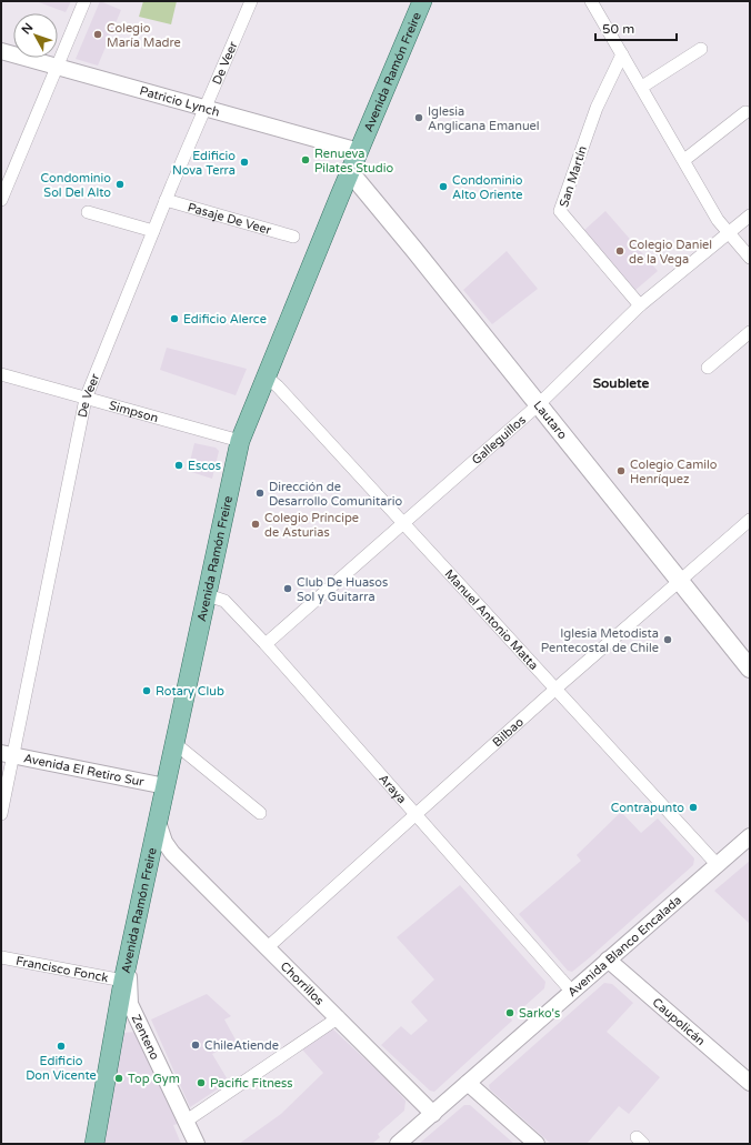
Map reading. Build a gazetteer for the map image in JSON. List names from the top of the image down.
{
  "streets": {
    "main road": ["Avenida Ramón Freire", "Lautaro"],
    "street": [
      "De Veer",
      "Patricio Lynch",
      "San Martín",
      "Pasaje De Veer",
      "Simpson",
      "Galleguillos",
      "Manuel Antonio Matta",
      "Bilbao",
      "Avenida El Retiro Sur",
      "Araya",
      "Avenida Blanco Encalada",
      "Francisco Fonck",
      "Chorrillos",
      "Caupolicán",
      "Zenteno"
    ]
  },
  "crossings": [
    ["De Veer", "Patricio Lynch"],
    ["De Veer", "Pasaje De Veer"],
    ["De Veer", "Simpson"],
    ["De Veer", "Avenida El Retiro Sur"],
    ["Avenida Ramón Freire", "Patricio Lynch"],
    ["Avenida Ramón Freire", "Simpson"],
    ["Avenida Ramón Freire", "Lautaro"],
    ["Avenida Ramón Freire", "Manuel Antonio Matta"],
    ["Avenida Ramón Freire", "Avenida El Retiro Sur"],
    ["Avenida Ramón Freire", "Araya"],
    ["Avenida Ramón Freire", "Francisco Fonck"],
    ["Avenida Ramón Freire", "Chorrillos"],
    ["Avenida Ramón Freire", "Zenteno"],
    ["San Martín", "Galleguillos"],
    ["Lautaro", "Galleguillos"],
    ["Lautaro", "Bilbao"],
    ["Galleguillos", "Manuel Antonio Matta"],
    ["Galleguillos", "Araya"],
    ["Manuel Antonio Matta", "Bilbao"],
    ["Manuel Antonio Matta", "Avenida Blanco Encalada"],
    ["Bilbao", "Araya"],
    ["Bilbao", "Chorrillos"],
    ["Araya", "Avenida Blanco Encalada"],
    ["Avenida Blanco Encalada", "Chorrillos"],
    ["Avenida Blanco Encalada", "Caupolicán"]
  ],
  "districts": ["Soublete"],
  "places": [
    "Colegio María Madre",
    "Iglesia Anglicana Emanuel",
    "Renueva Pilates Studio",
    "Edificio Nova Terra",
    "Condominio Sol Del Alto",
    "Condominio Alto Oriente",
    "Colegio Daniel de la Vega",
    "Edificio Alerce",
    "Escos",
    "Colegio Camilo Henríquez",
    "Dirección de Desarrollo Comunitario",
    "Colegio Príncipe de Asturias",
    "Club De Huasos Sol y Guitarra",
    "Iglesia Metodista Pentecostal de Chile",
    "Rotary Club",
    "Contrapunto",
    "Sarko's",
    "ChileAtiende",
    "Edificio Don Vicente",
    "Top Gym",
    "Pacific Fitness"
  ],
  "scale_bar": "50 m",
  "north": "top left"
}
